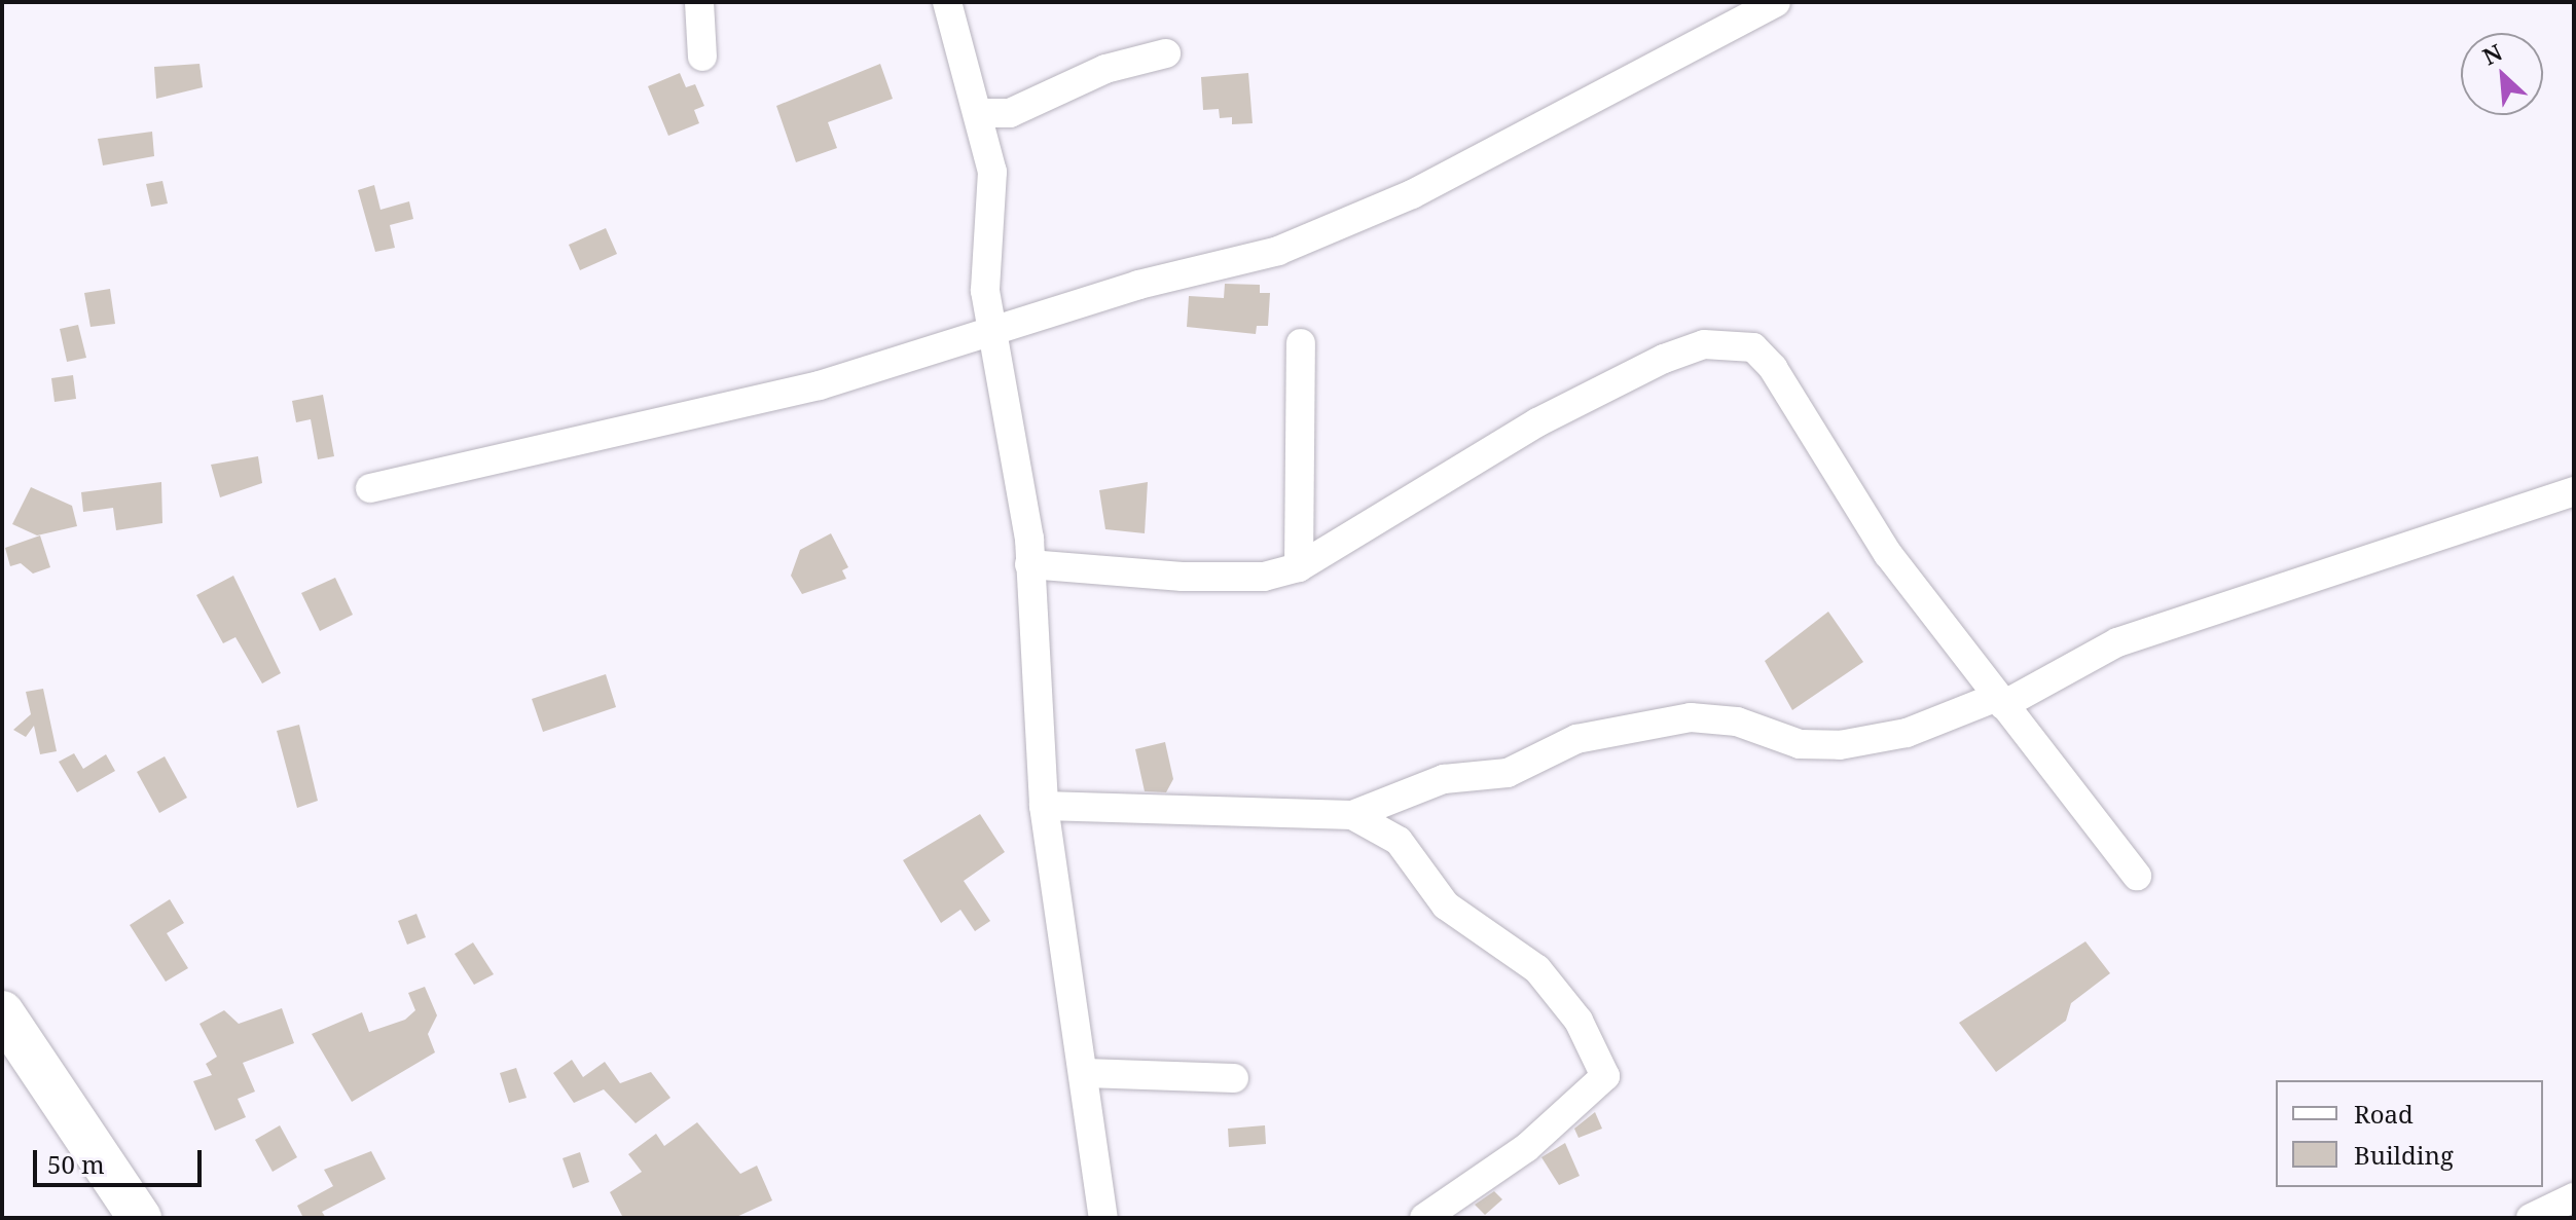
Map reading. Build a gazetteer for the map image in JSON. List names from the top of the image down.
{
  "legend": ["Road", "Building"],
  "scale_bar": "50 m",
  "north": "top left"
}
